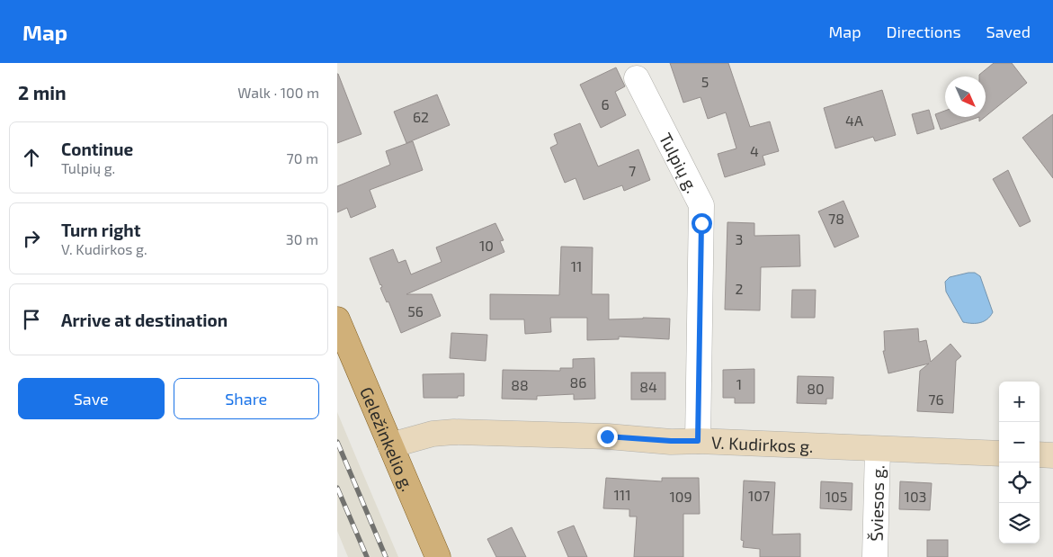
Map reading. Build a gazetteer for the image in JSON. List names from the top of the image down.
{
  "streets": {
    "main road": ["Geležinkelio g.", "V. Kudirkos g."],
    "street": ["Tulpių g.", "Šviesos g."]
  },
  "crossings": [
    ["Tulpių g.", "V. Kudirkos g."],
    ["Geležinkelio g.", "V. Kudirkos g."],
    ["V. Kudirkos g.", "Šviesos g."]
  ],
  "house_numbers": [
    "5",
    "6",
    "62",
    "4A",
    "4",
    "7",
    "78",
    "3",
    "10",
    "11",
    "2",
    "56",
    "86",
    "1",
    "88",
    "84",
    "80",
    "76",
    "111",
    "107",
    "109",
    "105",
    "103"
  ],
  "north": "bottom right",
  "page": {
    "header": "Map",
    "nav": ["Map", "Directions", "Saved"],
    "heading": ["2 min", "Walk · 100 m"],
    "list": [
      ["Continue", "Tulpių g.", "70 m"],
      ["Turn right", "V. Kudirkos g.", "30 m"],
      "Arrive at destination"
    ],
    "buttons": ["Save", "Share"],
    "map_buttons": ["+", "−"]
  }
}
